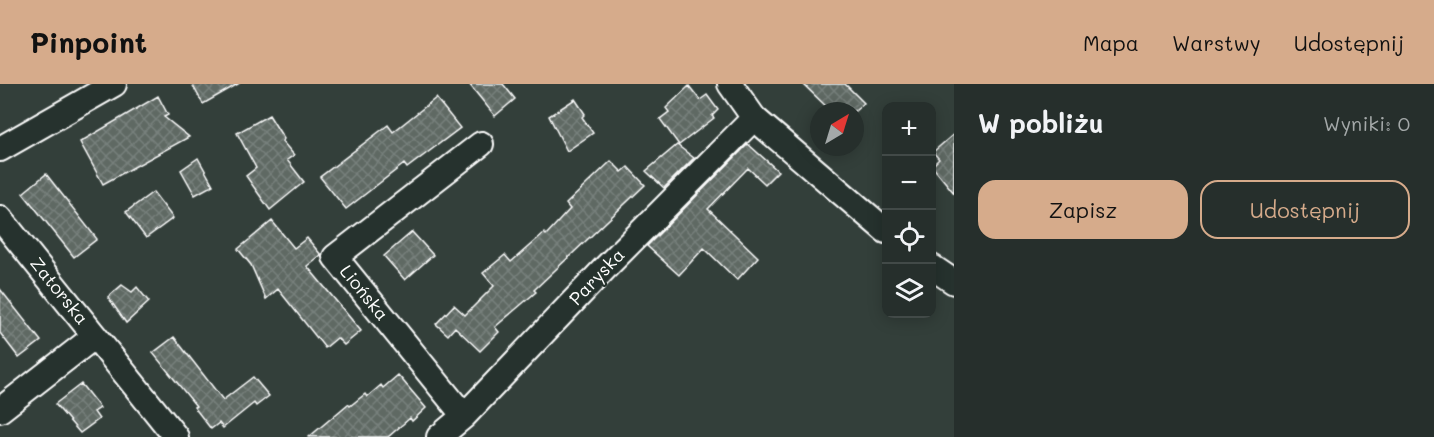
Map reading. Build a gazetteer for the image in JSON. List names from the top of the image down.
{
  "streets": {
    "street": ["Paryska", "Zatorska", "Liońska"]
  },
  "crossings": [
    ["Paryska", "Liońska"]
  ],
  "north": "top right",
  "page": {
    "header": "Pinpoint",
    "nav": ["Mapa", "Warstwy", "Udostępnij"],
    "heading": ["W pobliżu", "Wyniki: 0"],
    "map_buttons": ["+", "−"],
    "buttons": ["Zapisz", "Udostępnij"]
  }
}
